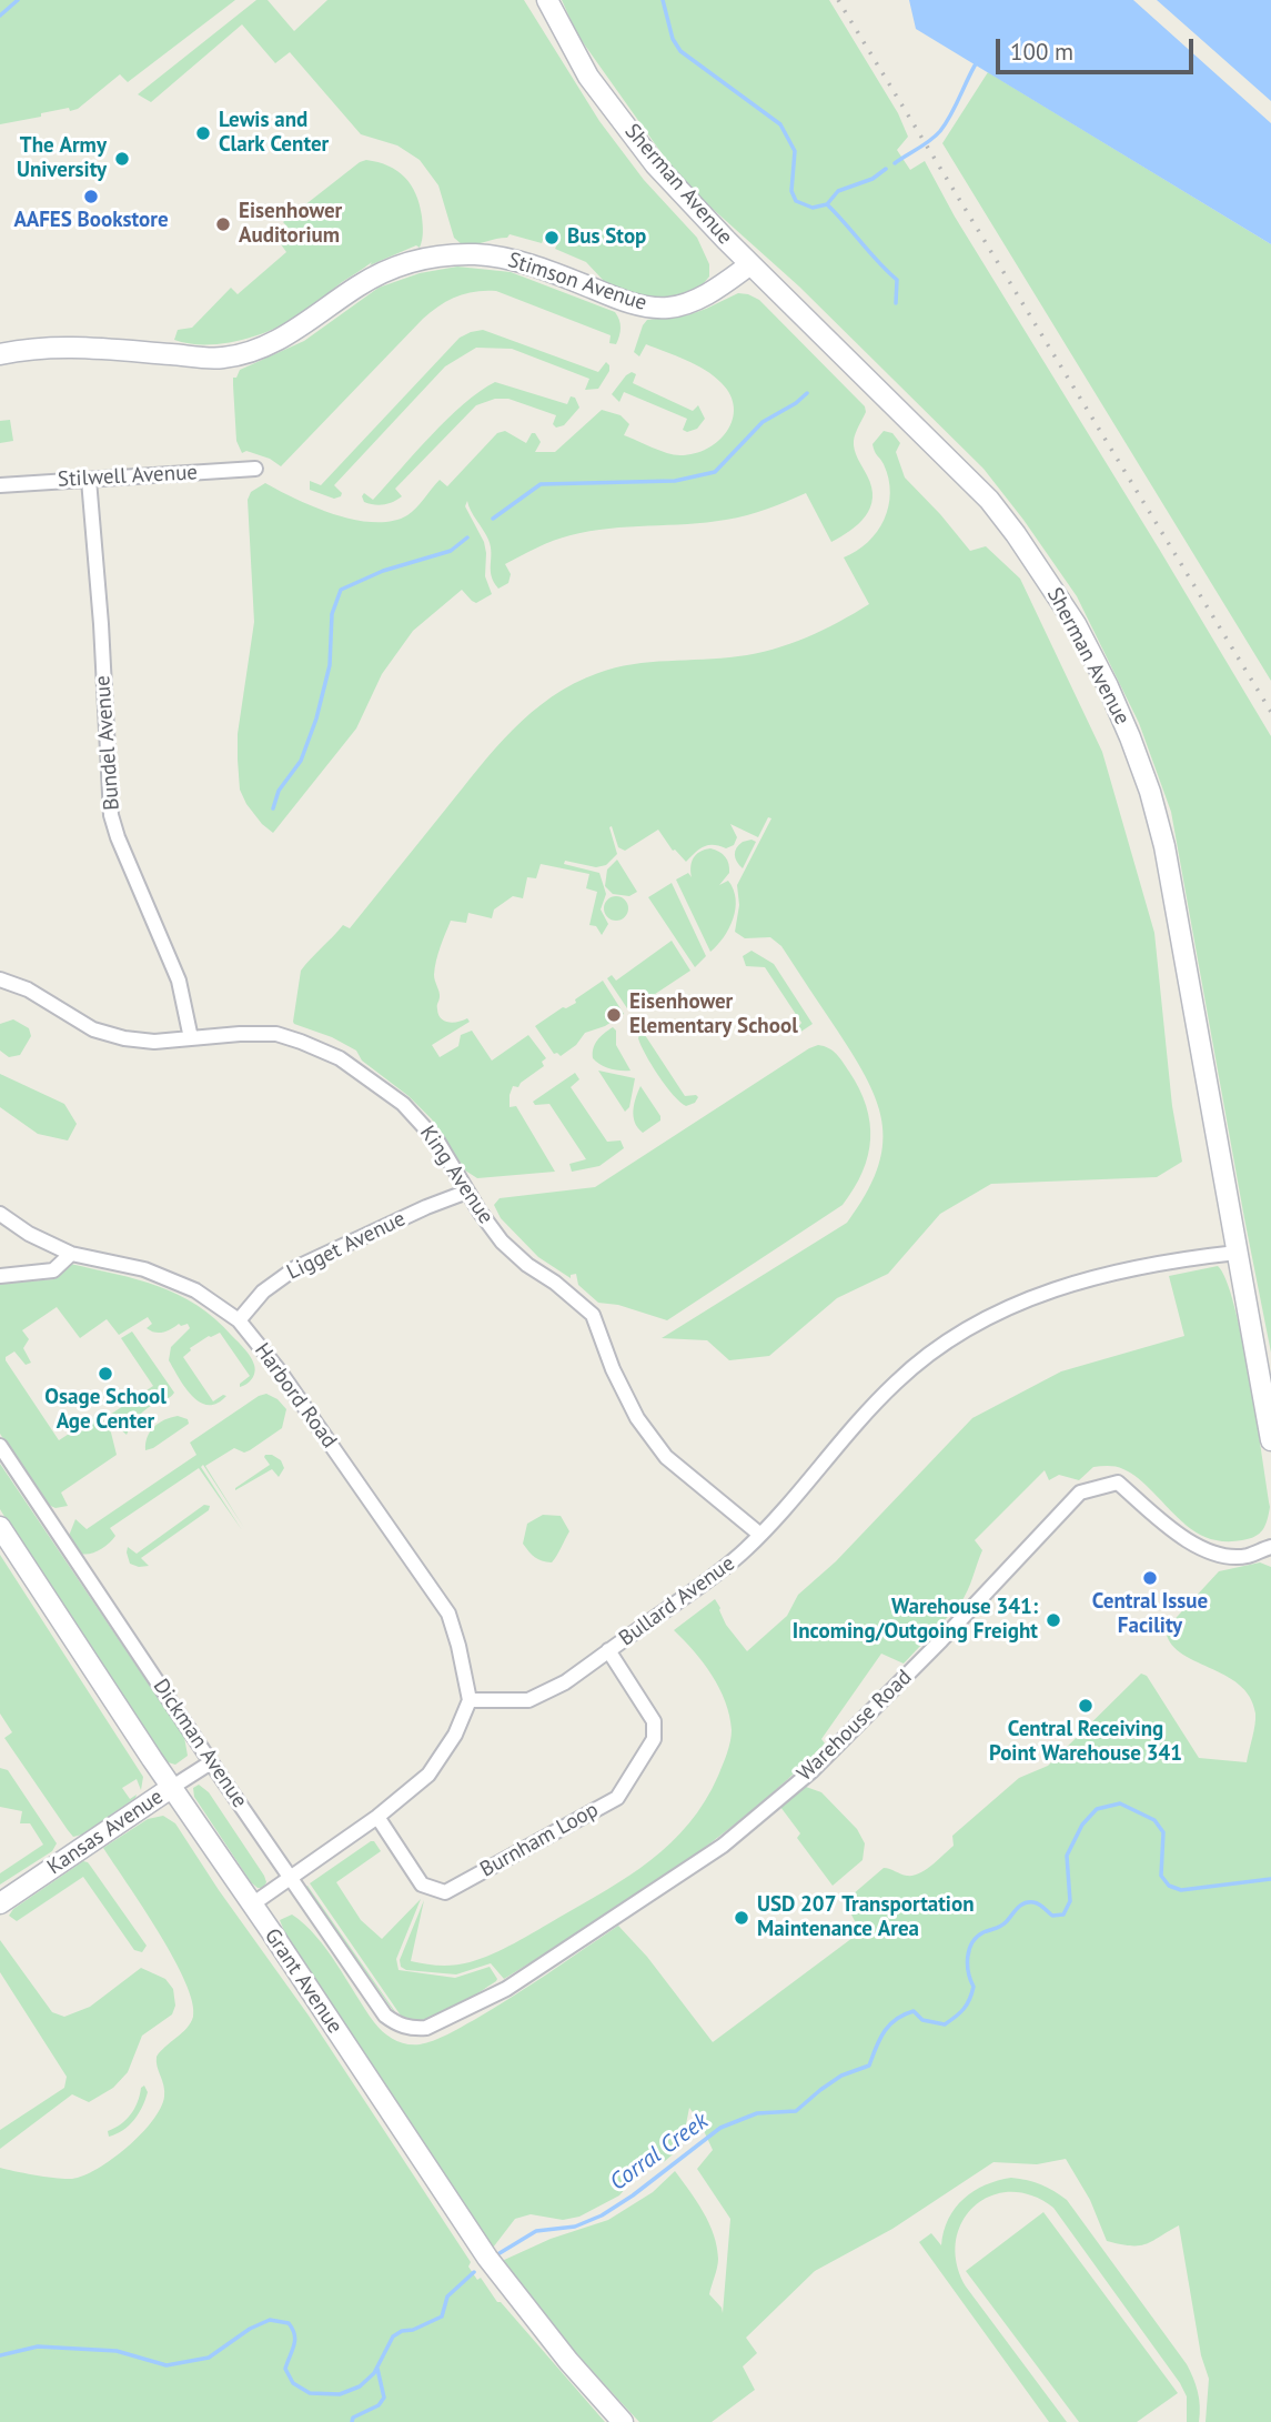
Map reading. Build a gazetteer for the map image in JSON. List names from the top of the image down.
{
  "streets": {
    "street": [
      "Sherman Avenue",
      "Stimson Avenue",
      "Stilwell Avenue",
      "Bundel Avenue",
      "King Avenue",
      "Ligget Avenue",
      "Harbord Road",
      "Bullard Avenue",
      "Warehouse Road",
      "Dickman Avenue",
      "Kansas Avenue",
      "Burnham Loop",
      "Grant Avenue"
    ]
  },
  "crossings": [
    ["Sherman Avenue", "Stimson Avenue"],
    ["Sherman Avenue", "Bullard Avenue"],
    ["Stilwell Avenue", "Bundel Avenue"],
    ["Bundel Avenue", "King Avenue"],
    ["King Avenue", "Ligget Avenue"],
    ["King Avenue", "Bullard Avenue"],
    ["Ligget Avenue", "Harbord Road"],
    ["Harbord Road", "Bullard Avenue"],
    ["Bullard Avenue", "Burnham Loop"],
    ["Warehouse Road", "Dickman Avenue"],
    ["Dickman Avenue", "Kansas Avenue"],
    ["Kansas Avenue", "Grant Avenue"]
  ],
  "water": ["Corral Creek"],
  "places": [
    "Lewis and Clark Center",
    "The Army University",
    "AAFES Bookstore",
    "Eisenhower Auditorium",
    "Bus Stop",
    "Eisenhower Elementary School",
    "Osage School Age Center",
    "Central Issue Facility",
    "Warehouse 341: Incoming/Outgoing Freight",
    "Central Receiving Point Warehouse 341",
    "USD 207 Transportation Maintenance Area"
  ],
  "scale_bar": "100 m"
}
